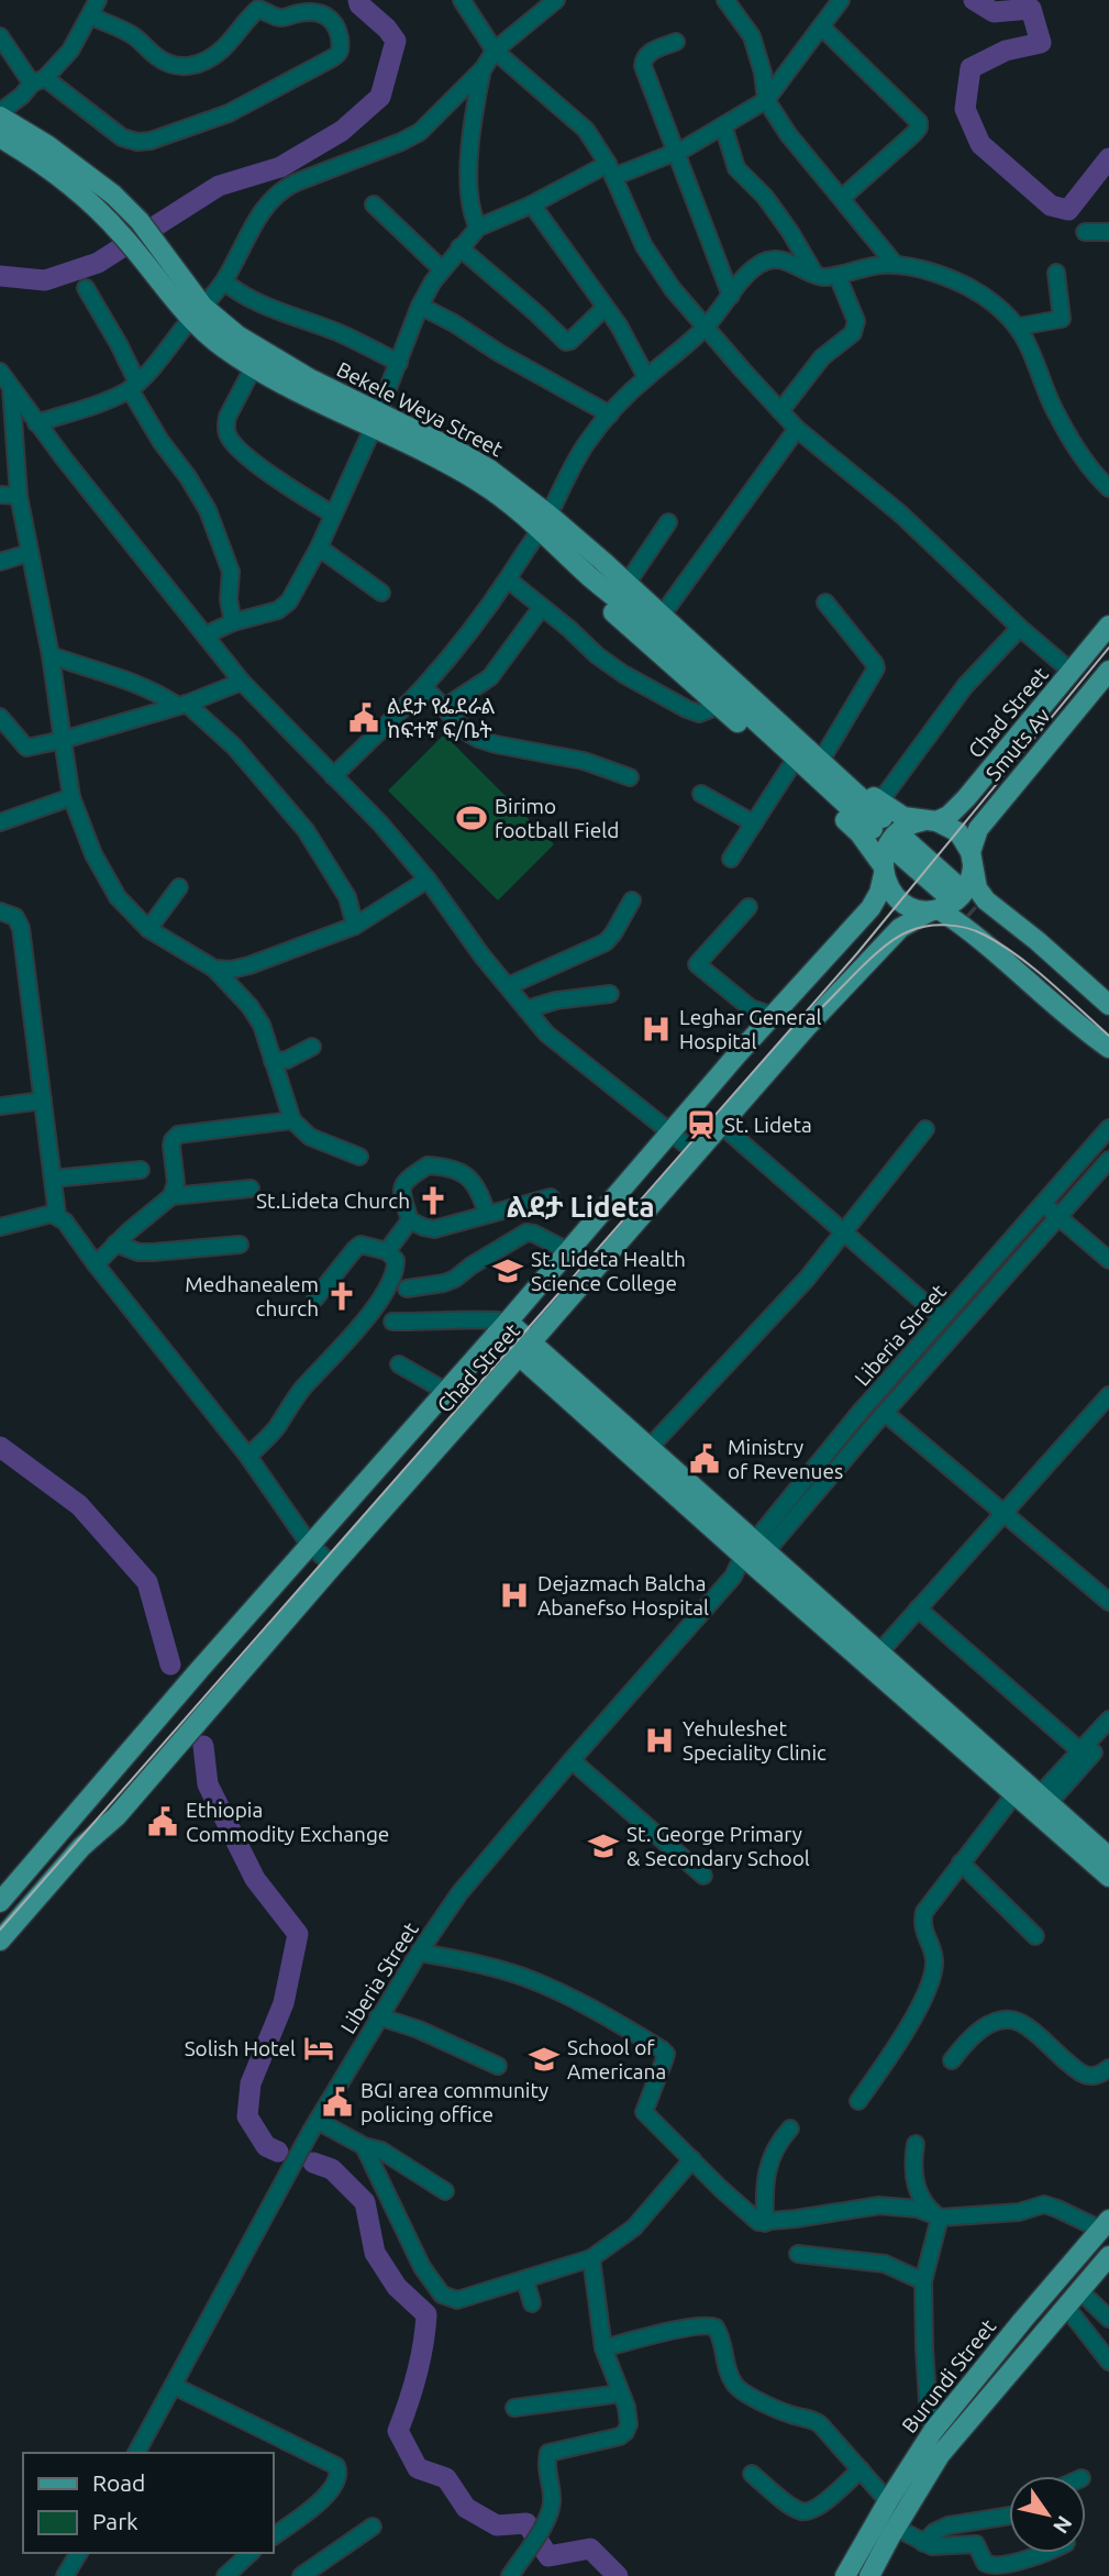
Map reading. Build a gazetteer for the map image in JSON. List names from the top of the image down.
{
  "streets": {
    "main road": [
      "Bekele Weya Street",
      "Chad Street",
      "Smuts Av",
      "Burundi Street"
    ],
    "street": ["Liberia Street"]
  },
  "crossings": [
    ["Chad Street", "Smuts Av"]
  ],
  "districts": ["ልደታ Lideta"],
  "places": {
    "public building": [
      "ልደታ የፌደራል ከፍተኛ ፍ/ቤት",
      "Ministry of Revenues",
      "Ethiopia Commodity Exchange",
      "BGI area community policing office"
    ],
    "sports": ["Birimo football Field"],
    "hospital": ["Leghar General Hospital", "Dejazmach Balcha Abanefso Hospital", "Yehuleshet Speciality Clinic"],
    "station": ["St. Lideta"],
    "church": ["St.Lideta Church", "Medhanealem church"],
    "school or university": ["St. Lideta Health Science College", "St. George Primary & Secondary School", "School of Americana"],
    "hotel": ["Solish Hotel"]
  },
  "legend": ["Road", "Park"],
  "north": "bottom right"
}
